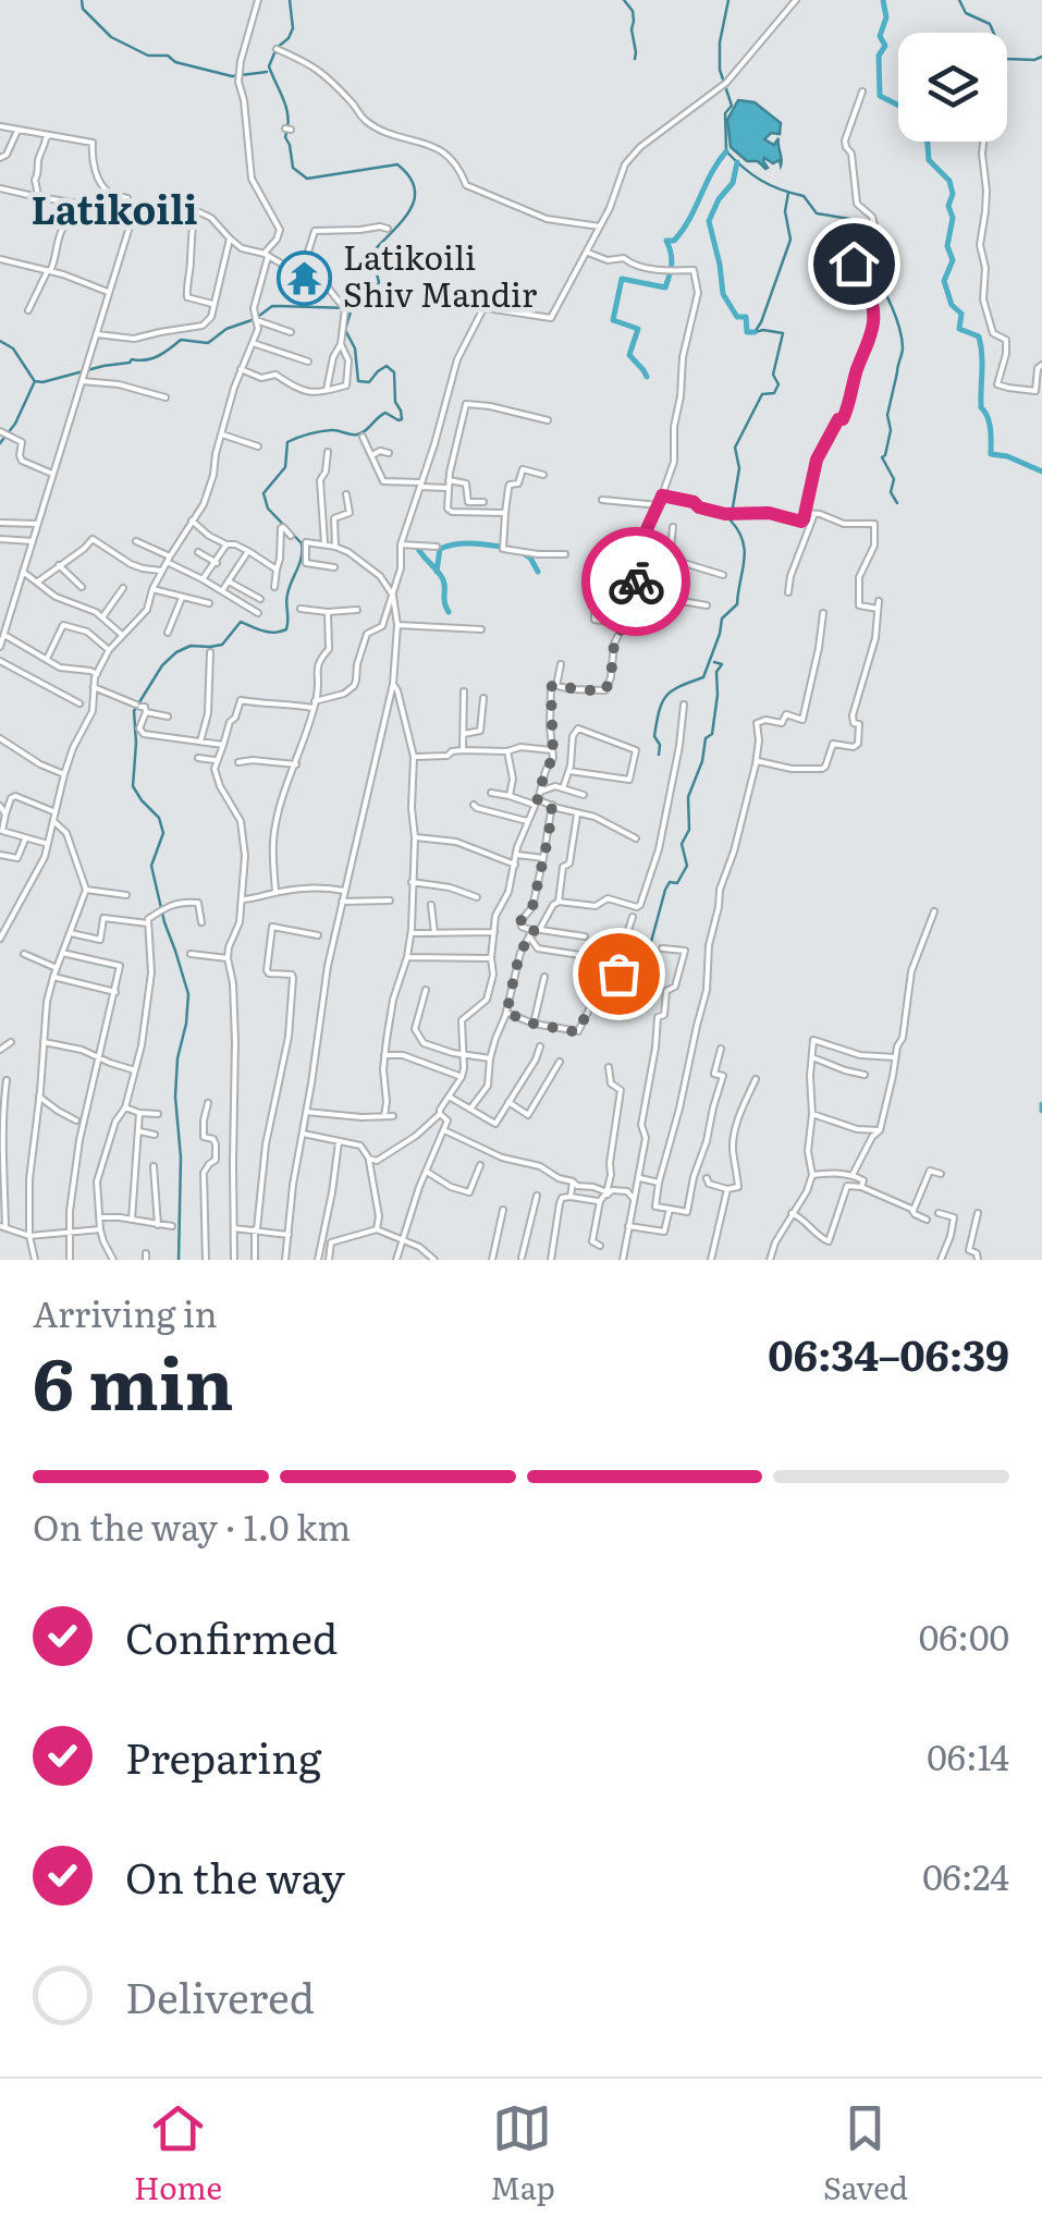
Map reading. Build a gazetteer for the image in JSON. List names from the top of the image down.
{
  "districts": ["Latikoili"],
  "places": {
    "temple": ["Latikoili Shiv Mandir"]
  },
  "page": {
    "heading": ["6 min", "Arriving in", "06:34–06:39"],
    "bar": "On the way · 1.0 km",
    "list": [
      ["Confirmed", "06:00"],
      ["Preparing", "06:14"],
      ["On the way", "06:24"],
      "Delivered"
    ],
    "tabs": ["Home", "Map", "Saved"]
  }
}
